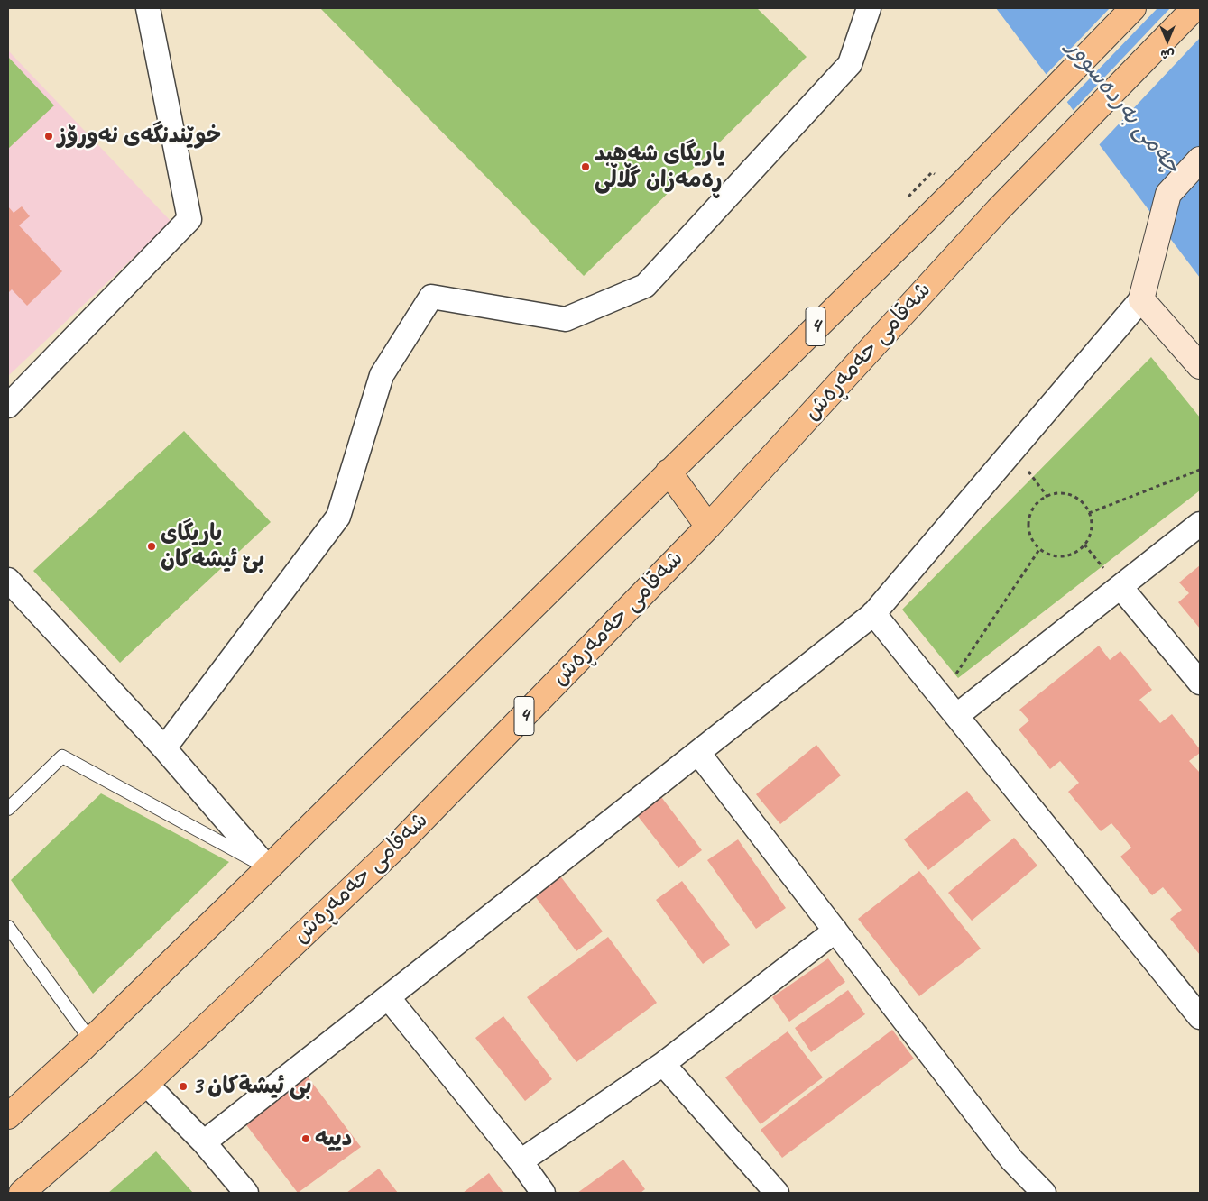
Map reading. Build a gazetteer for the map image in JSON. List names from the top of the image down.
{
  "streets": {
    "highway": ["4", "شەقامی حەمەڕەش"]
  },
  "water": ["چەمی بەردەسوور"],
  "places": [
    "خوێندنگەی نەورۆز",
    "یاریگای شەهید ڕەمەزان گڵاڵی",
    "یاریگای بێ ئیشەکان",
    "بى ئيشةكان 3",
    "دییە"
  ],
  "north": "bottom"
}
